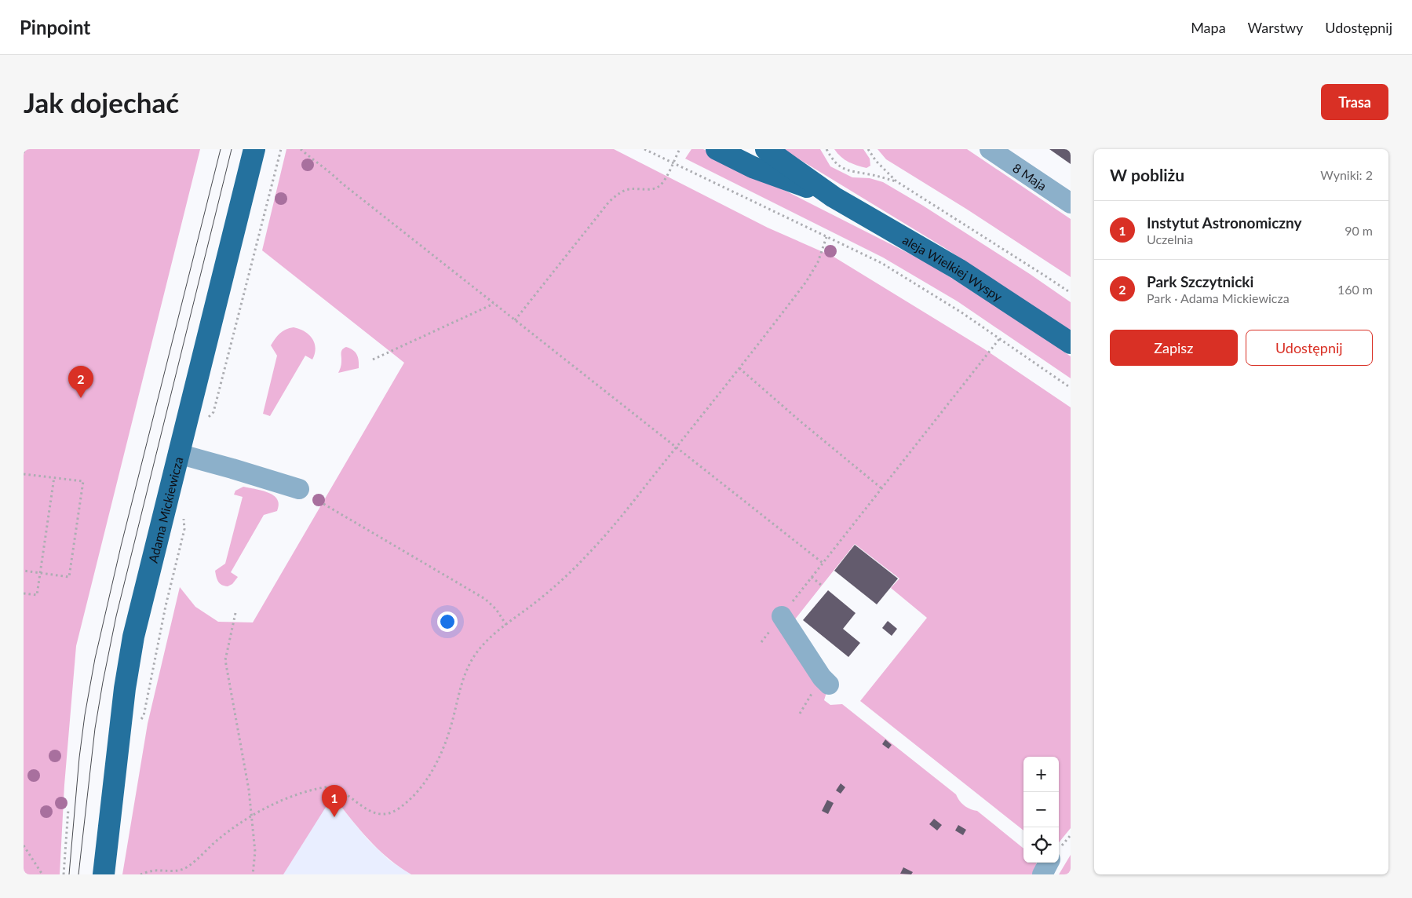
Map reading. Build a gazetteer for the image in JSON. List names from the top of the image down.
{
  "streets": {
    "main road": ["aleja Wielkiej Wyspy", "Adama Mickiewicza"],
    "street": ["8 Maja"]
  },
  "page": {
    "header": "Pinpoint",
    "nav": ["Mapa", "Warstwy", "Udostępnij"],
    "buttons": [
      "Trasa",
      ["Zapisz", "Udostępnij"]
    ],
    "title": "Jak dojechać",
    "heading": ["W pobliżu", "Wyniki: 2"],
    "list": [
      {
        "mark": "1",
        "name": "Instytut Astronomiczny",
        "note": "Uczelnia",
        "value": "90 m"
      },
      {
        "mark": "2",
        "name": "Park Szczytnicki",
        "note": "Park · Adama Mickiewicza",
        "value": "160 m"
      }
    ],
    "pins": ["2", "1"],
    "map_buttons": ["+", "−"]
  }
}
